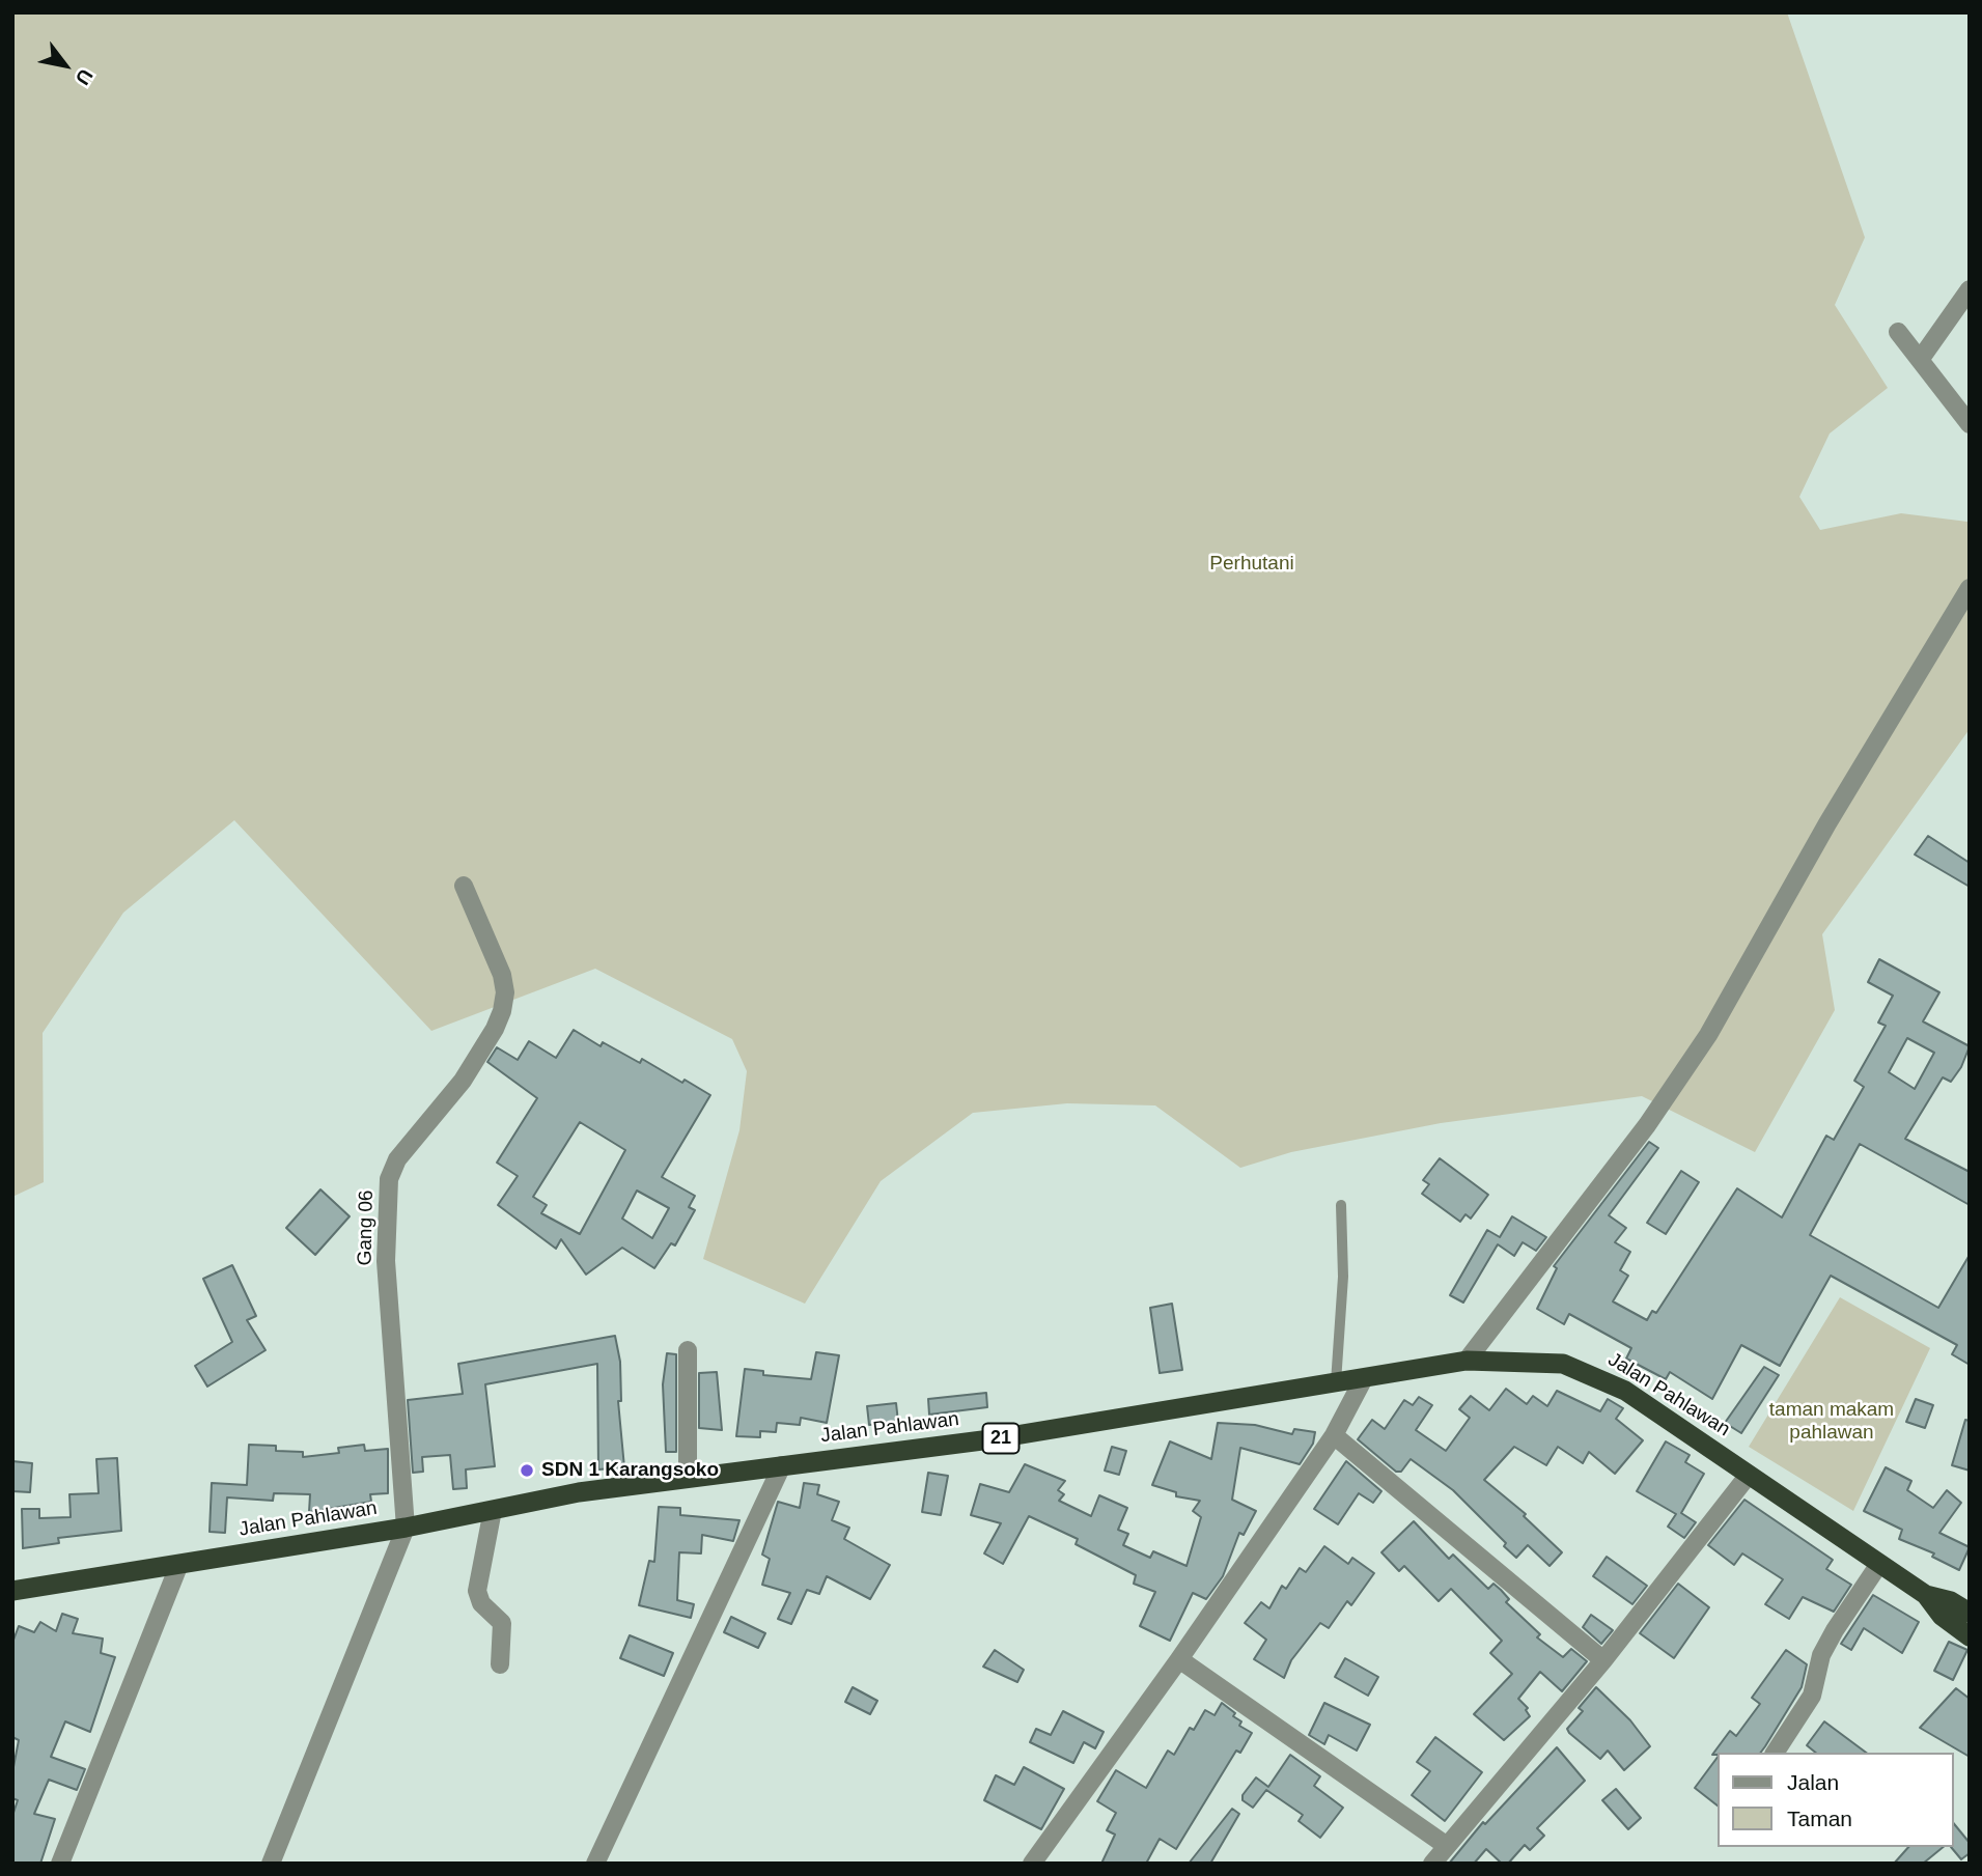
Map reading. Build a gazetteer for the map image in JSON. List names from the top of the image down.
{
  "streets": {
    "highway": ["Jalan Pahlawan", "21"],
    "street": ["Gang 06"]
  },
  "crossings": [
    ["Gang 06", "Jalan Pahlawan"],
    ["Jalan Pahlawan", "21"]
  ],
  "parks": ["Perhutani", "taman makam pahlawan"],
  "places": ["SDN 1 Karangsoko"],
  "legend": ["Jalan", "Taman"],
  "north": "bottom right"
}
